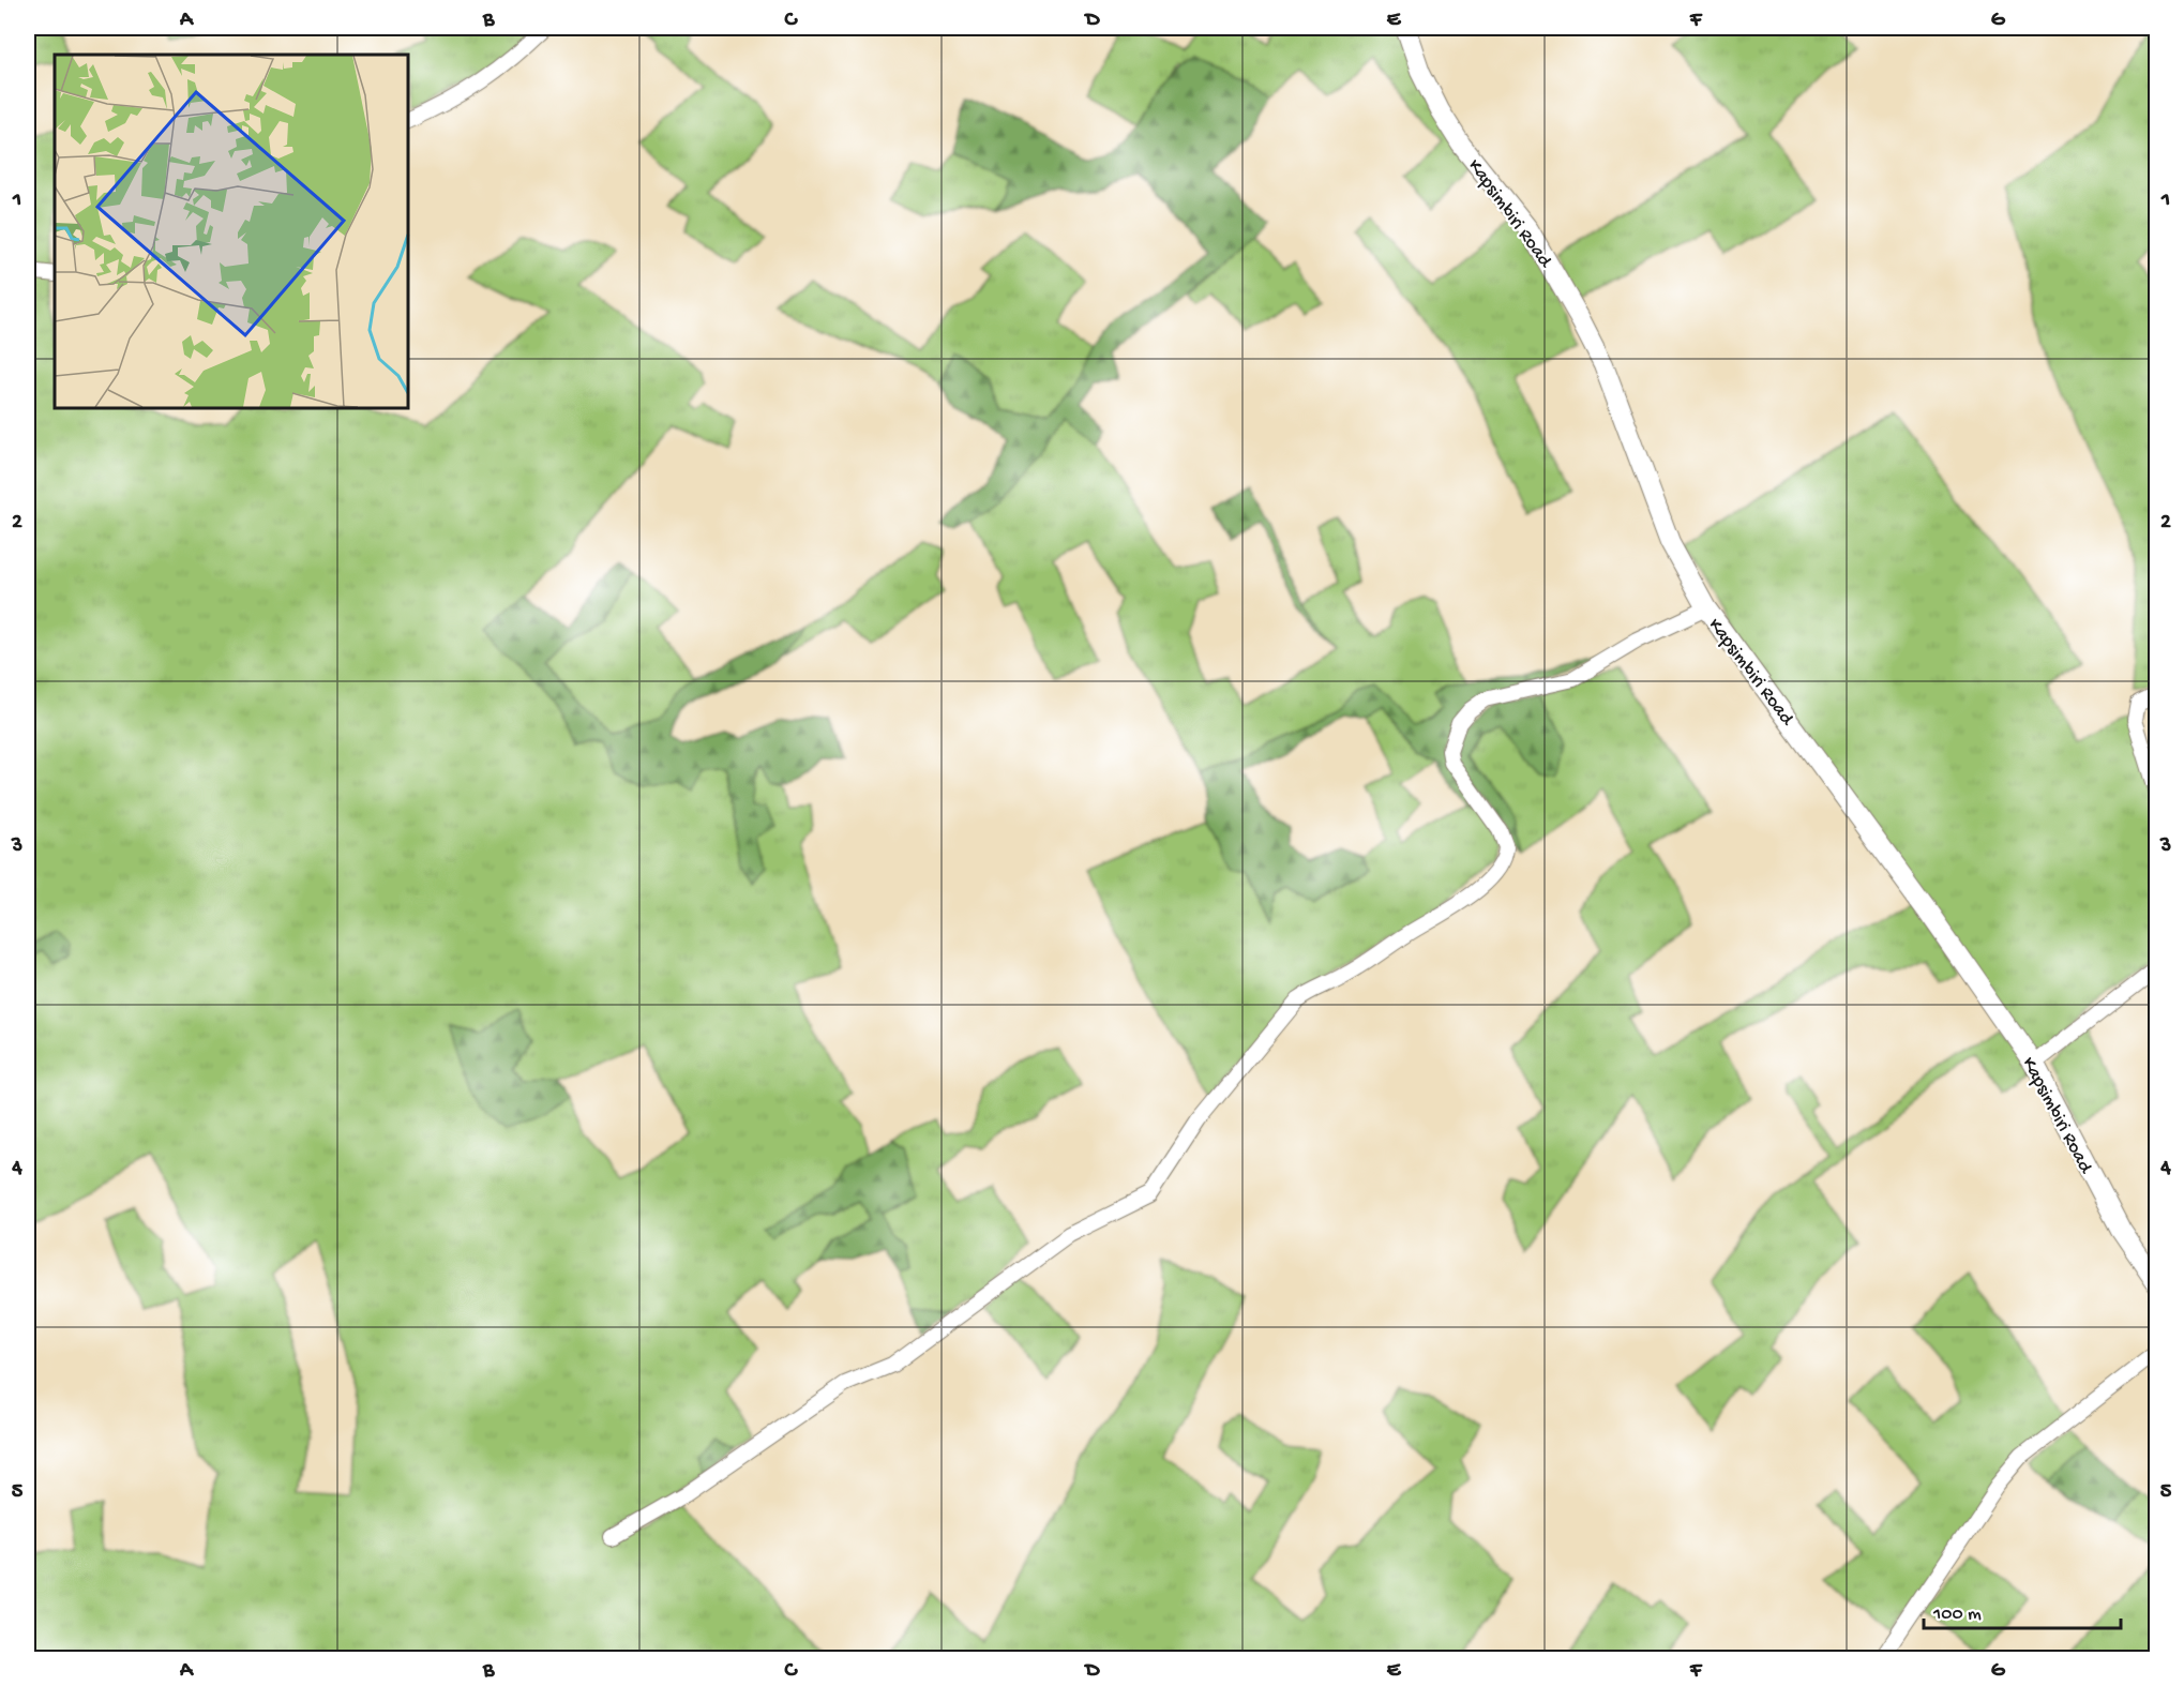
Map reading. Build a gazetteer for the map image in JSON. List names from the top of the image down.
{
  "streets": {
    "street": ["Kapsimbiri Road"]
  },
  "scale_bar": "100 m",
  "grid": {
    "columns": [
      "A",
      "B",
      "C",
      "D",
      "E",
      "F",
      "G"
    ],
    "rows": [
      "1",
      "2",
      "3",
      "4",
      "5"
    ]
  }
}
